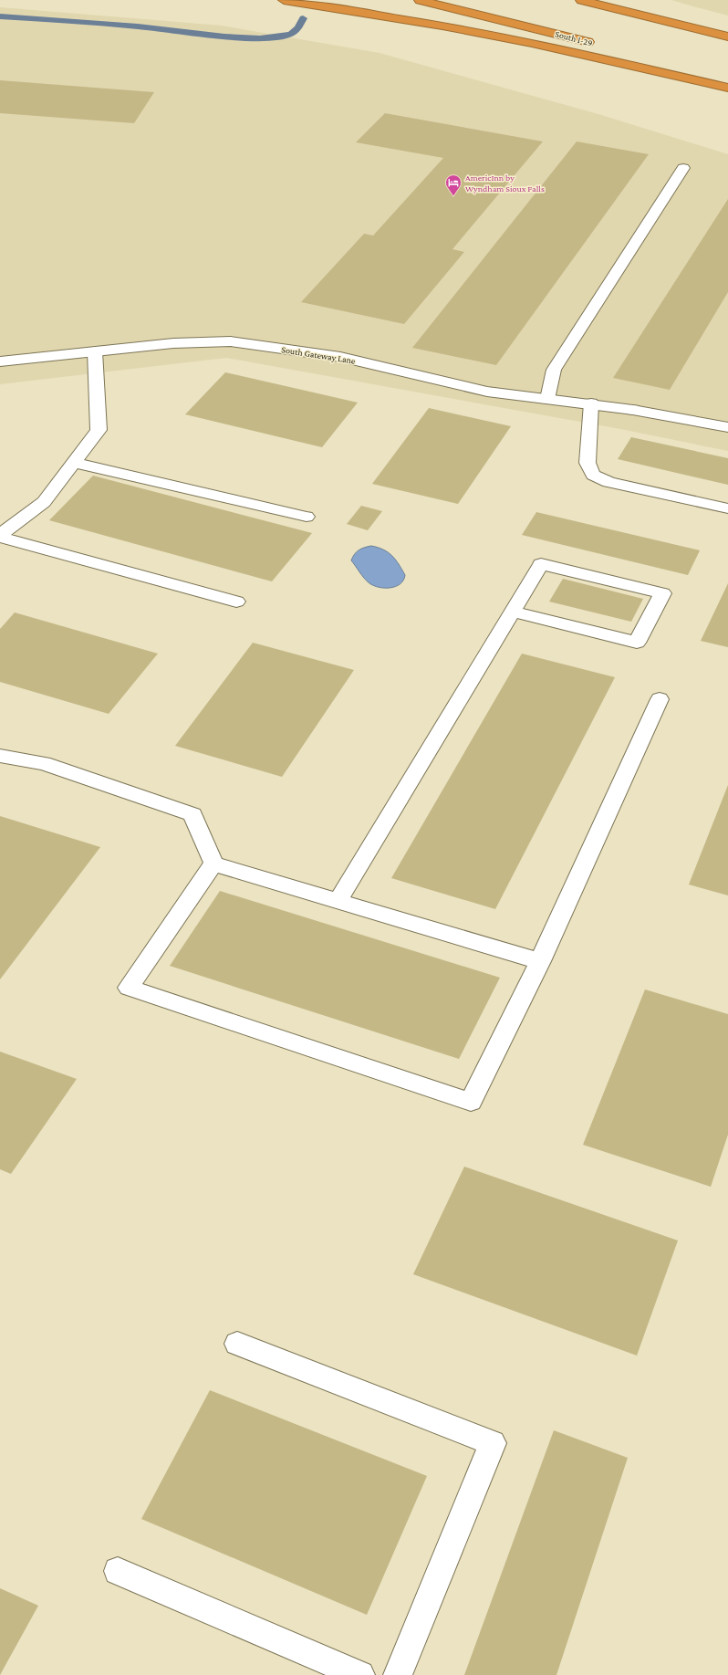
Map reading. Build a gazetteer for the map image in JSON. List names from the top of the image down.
{
  "streets": {
    "highway": ["South I-29"],
    "street": ["South Gateway Lane"]
  },
  "places": {
    "hotel": ["AmericInn by Wyndham Sioux Falls"]
  }
}
